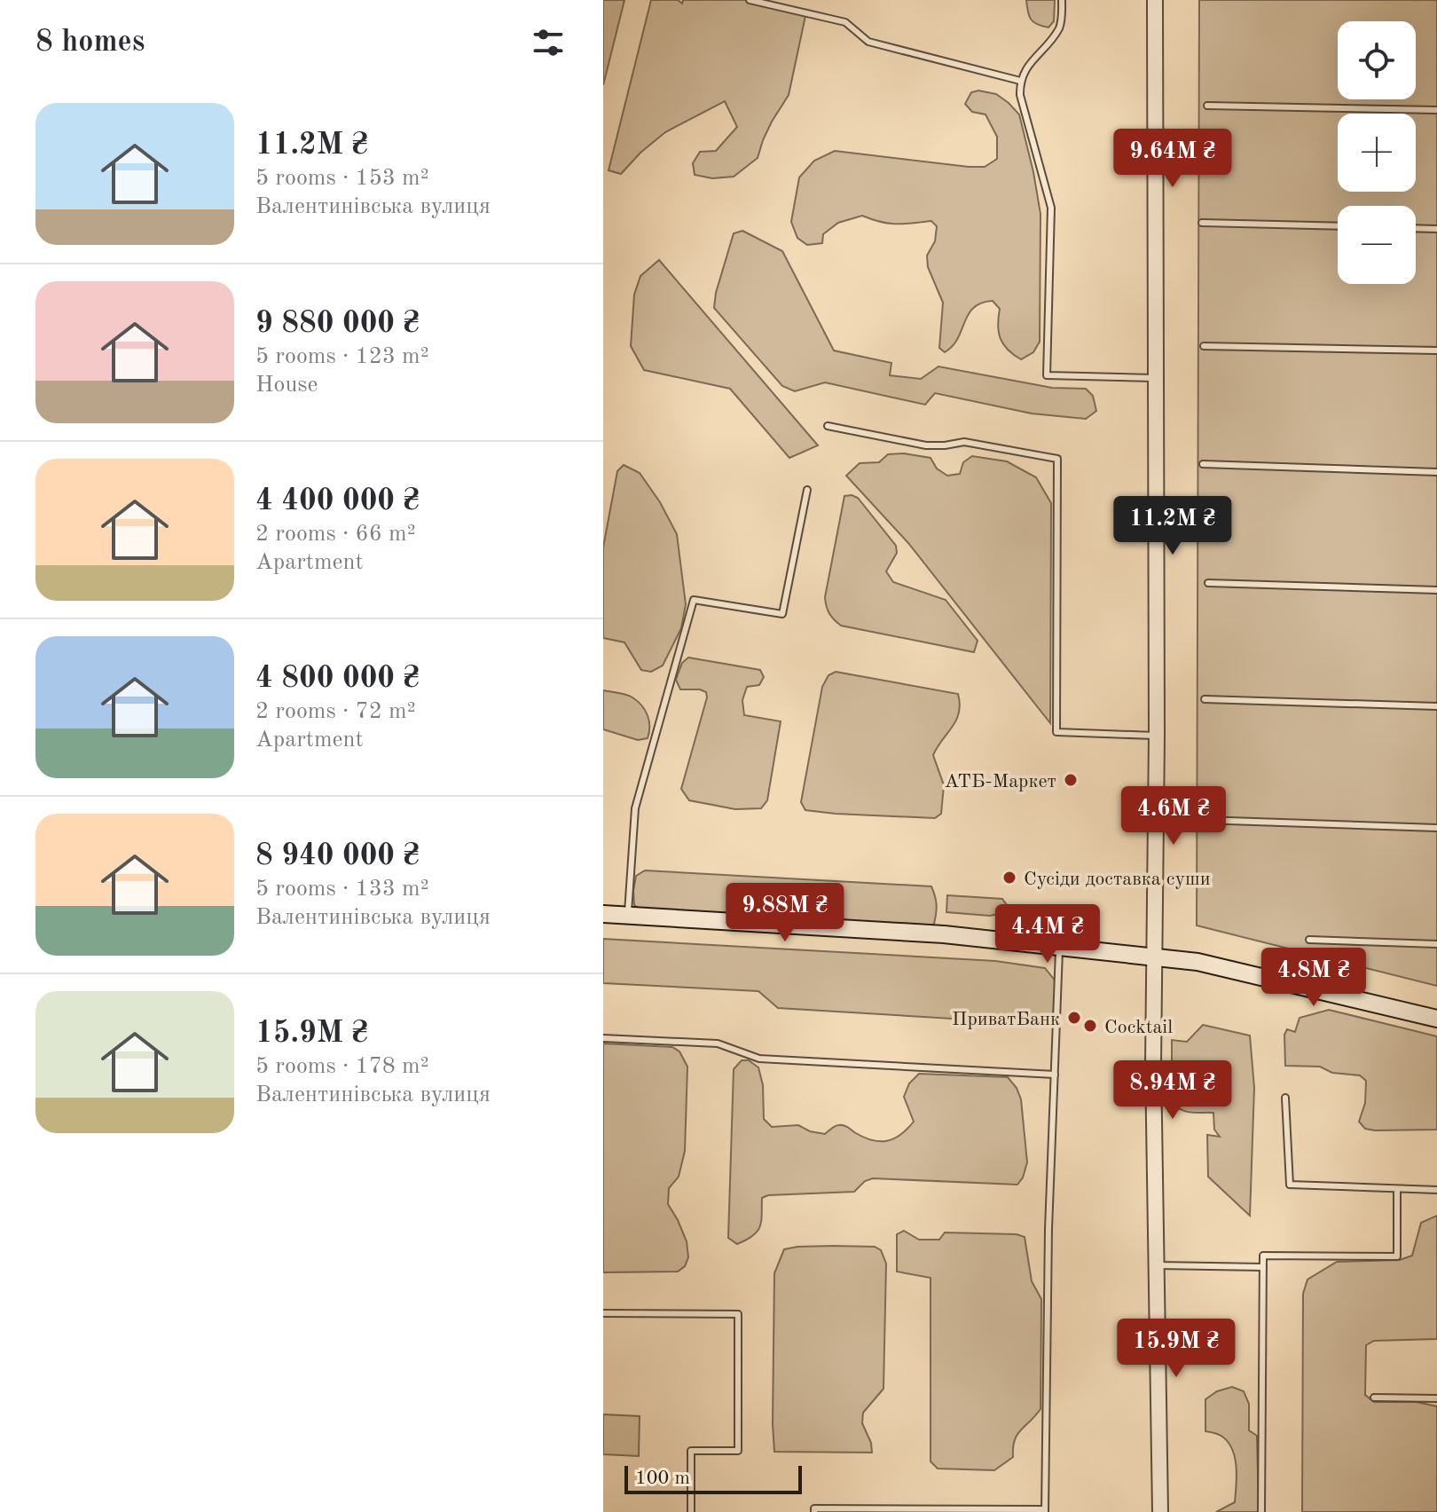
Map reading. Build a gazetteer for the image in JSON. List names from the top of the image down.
{
  "places": [
    "АТБ-Маркет",
    "Сусіди доставка суши",
    "ПриватБанк",
    "Cocktail"
  ],
  "scale_bar": "100 m",
  "page": {
    "heading": "8 homes",
    "map_buttons": ["+", "−"],
    "list": [
      {
        "name": "11.2M ₴",
        "note": "5 rooms · 153 m² · Валентинівська вулиця"
      },
      {
        "name": "9 880 000 ₴",
        "note": "5 rooms · 123 m² · House"
      },
      {
        "name": "4 400 000 ₴",
        "note": "2 rooms · 66 m² · Apartment"
      },
      {
        "name": "4 800 000 ₴",
        "note": "2 rooms · 72 m² · Apartment"
      },
      {
        "name": "8 940 000 ₴",
        "note": "5 rooms · 133 m² · Валентинівська вулиця"
      },
      {
        "name": "15.9M ₴",
        "note": "5 rooms · 178 m² · Валентинівська вулиця"
      }
    ],
    "price": [
      "9.64M ₴",
      "11.2M ₴",
      "4.6M ₴",
      "9.88M ₴",
      "4.4M ₴",
      "4.8M ₴",
      "8.94M ₴",
      "15.9M ₴"
    ],
    "scale": "100 m"
  }
}
